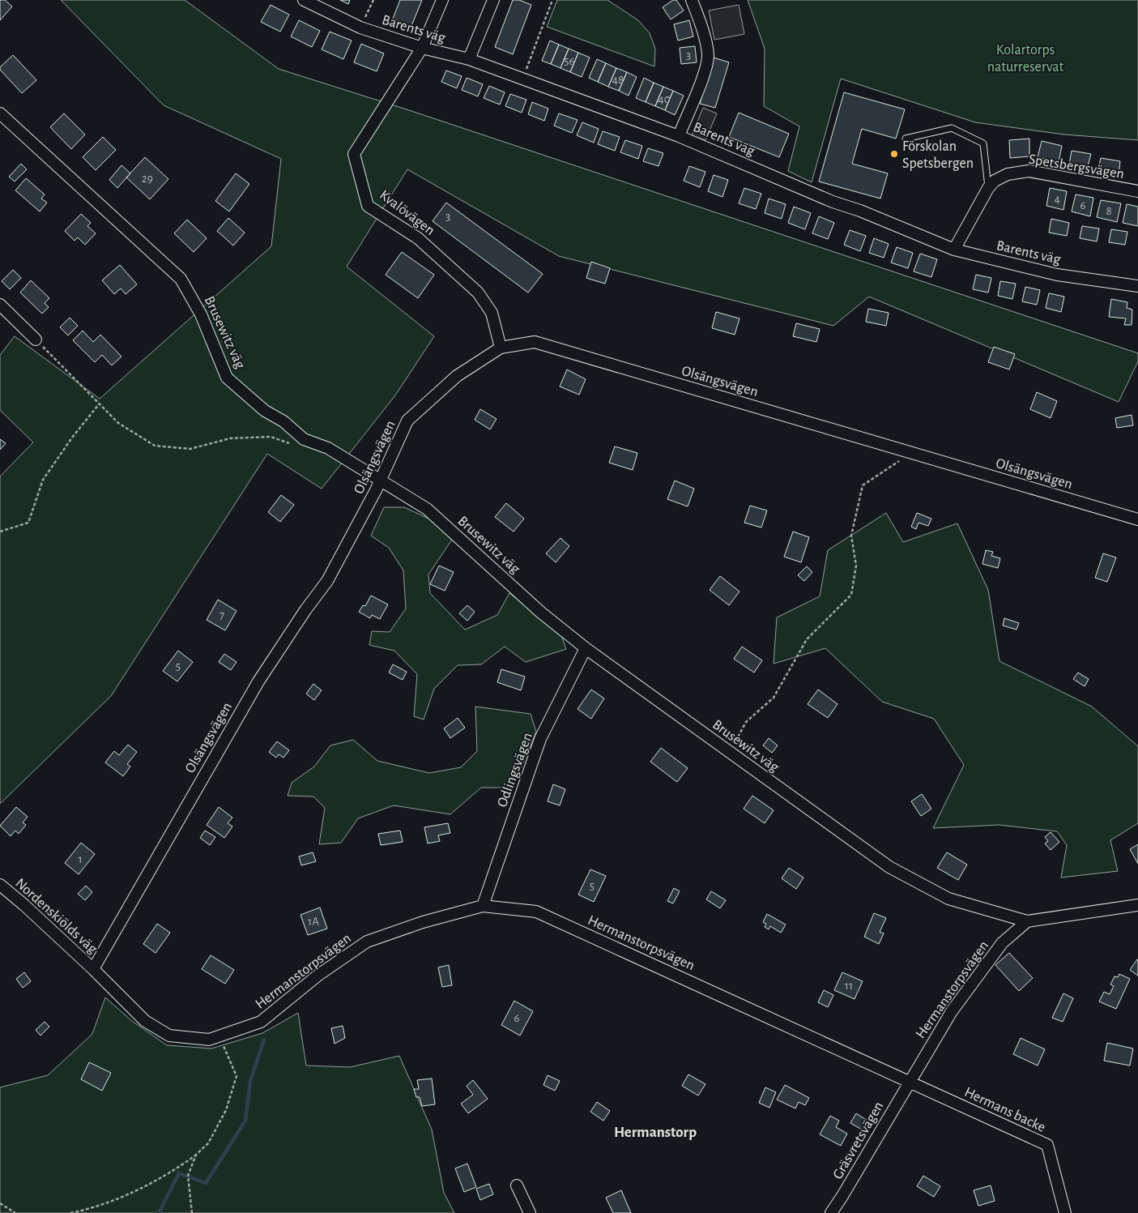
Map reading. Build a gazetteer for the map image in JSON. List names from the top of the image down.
{
  "streets": {
    "street": [
      "Barents väg",
      "Spetsbergsvägen",
      "Kvalövägen",
      "Brusewitz väg",
      "Olsängsvägen",
      "Odlingsvägen",
      "Nordenskiölds väg",
      "Hermanstorpsvägen",
      "Hermans backe",
      "Gräsvretsvägen"
    ]
  },
  "crossings": [
    ["Barents väg", "Spetsbergsvägen"],
    ["Barents väg", "Kvalövägen"],
    ["Kvalövägen", "Olsängsvägen"],
    ["Brusewitz väg", "Olsängsvägen"],
    ["Brusewitz väg", "Odlingsvägen"],
    ["Brusewitz väg", "Hermanstorpsvägen"],
    ["Olsängsvägen", "Nordenskiölds väg"],
    ["Olsängsvägen", "Hermanstorpsvägen"],
    ["Odlingsvägen", "Hermanstorpsvägen"],
    ["Nordenskiölds väg", "Hermanstorpsvägen"],
    ["Hermanstorpsvägen", "Hermans backe"],
    ["Hermanstorpsvägen", "Gräsvretsvägen"],
    ["Hermans backe", "Gräsvretsvägen"]
  ],
  "districts": ["Hermanstorp"],
  "parks": ["Kolartorps naturreservat"],
  "places": ["Förskolan Spetsbergen"],
  "house_numbers": [
    "3",
    "56",
    "48",
    "40",
    "29",
    "4",
    "6",
    "8",
    "3",
    "7",
    "5",
    "1",
    "5",
    "1A",
    "11",
    "6"
  ]
}
